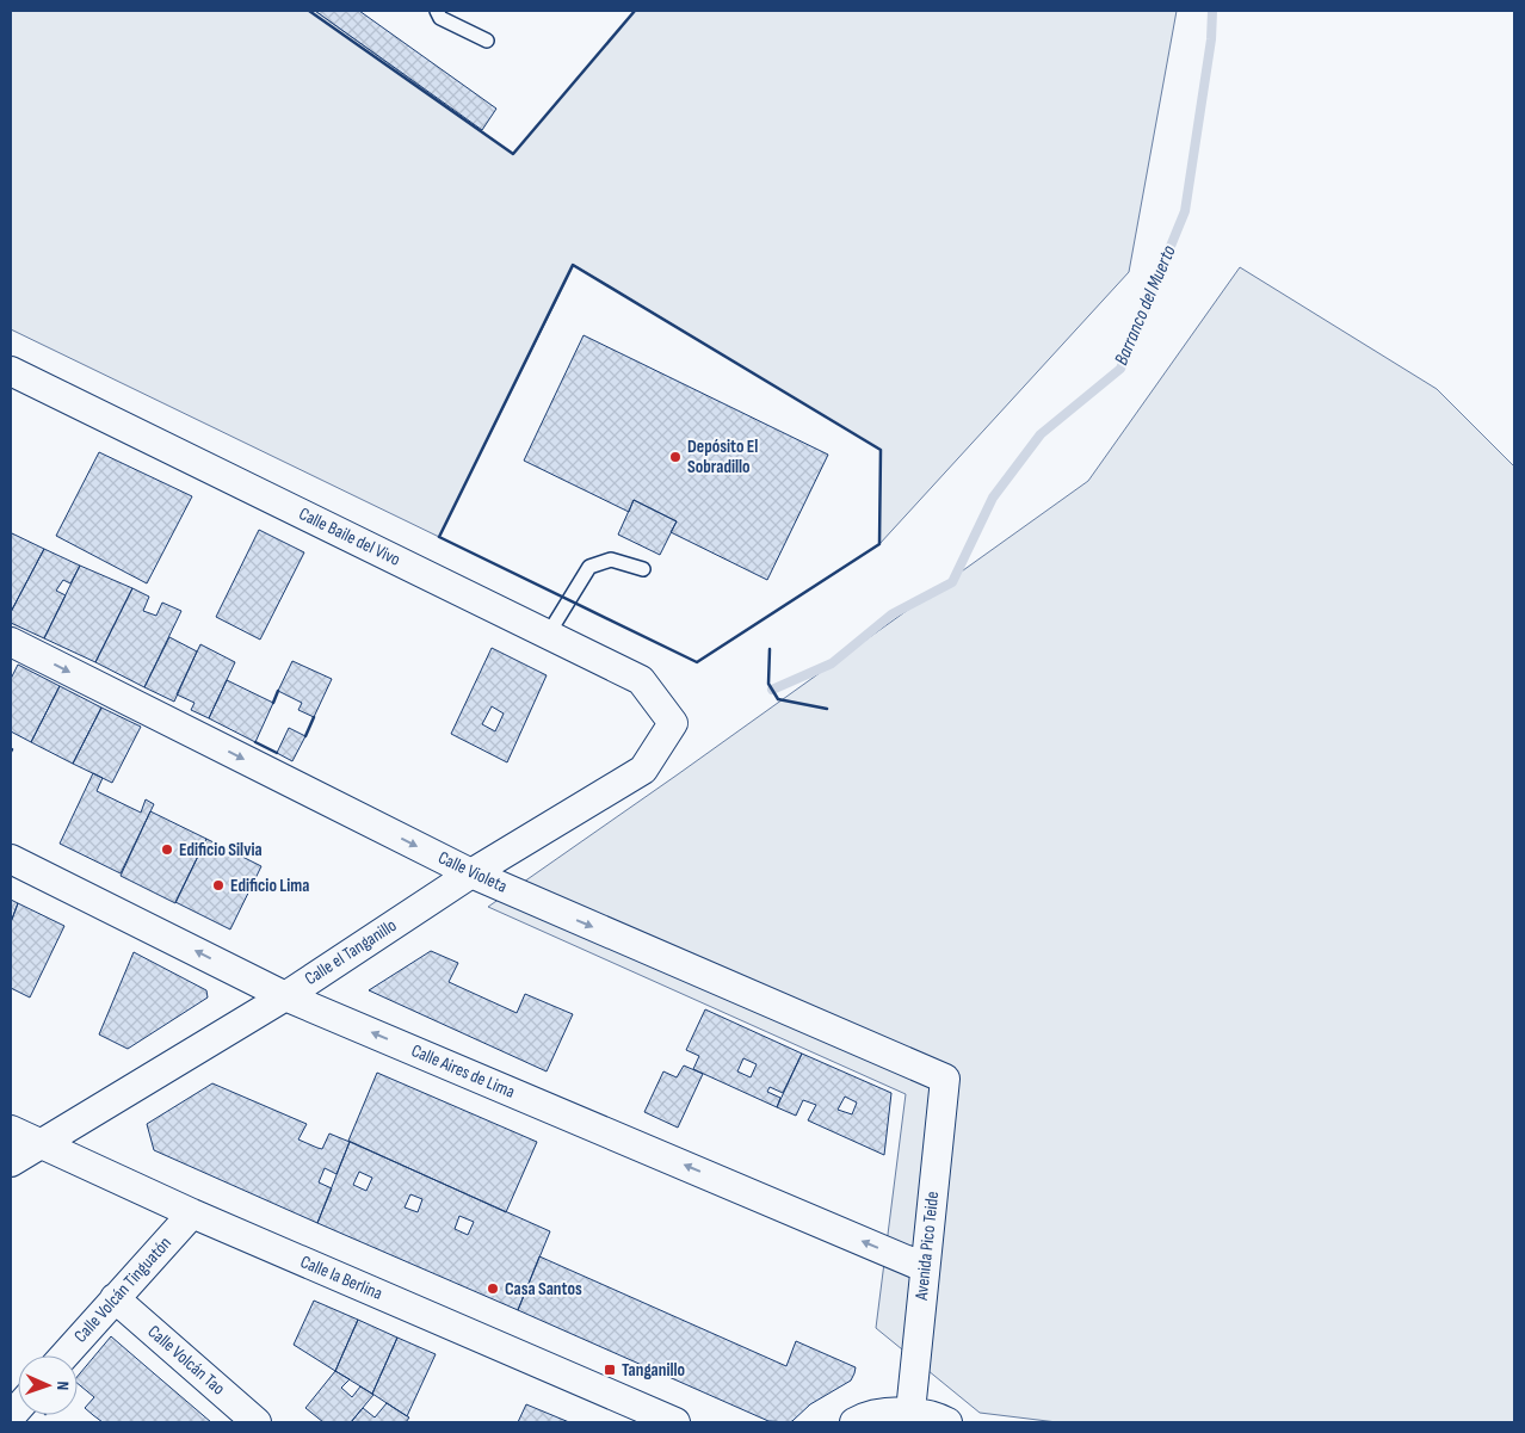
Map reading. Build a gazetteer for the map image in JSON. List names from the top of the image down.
{
  "streets": {
    "street": [
      "Calle Baile del Vivo",
      "Calle Violeta",
      "Calle el Tanganillo",
      "Calle Aires de Lima",
      "Avenida Pico Teide",
      "Calle la Berlina",
      "Calle Volcán Tinguatón",
      "Calle Volcán Tao"
    ]
  },
  "crossings": [
    ["Calle Baile del Vivo", "Calle el Tanganillo"],
    ["Calle Violeta", "Calle el Tanganillo"],
    ["Calle Violeta", "Avenida Pico Teide"],
    ["Calle el Tanganillo", "Calle Aires de Lima"],
    ["Calle el Tanganillo", "Calle la Berlina"],
    ["Calle Aires de Lima", "Avenida Pico Teide"],
    ["Calle la Berlina", "Calle Volcán Tinguatón"],
    ["Calle Volcán Tinguatón", "Calle Volcán Tao"]
  ],
  "one_way": ["Calle Violeta", "Calle Aires de Lima"],
  "water": ["Barranco del Muerto"],
  "places": {
    "other": [
      "Depósito El Sobradillo",
      "Edificio Silvia",
      "Edificio Lima",
      "Casa Santos"
    ],
    "transit": ["Tanganillo"]
  },
  "north": "right"
}
